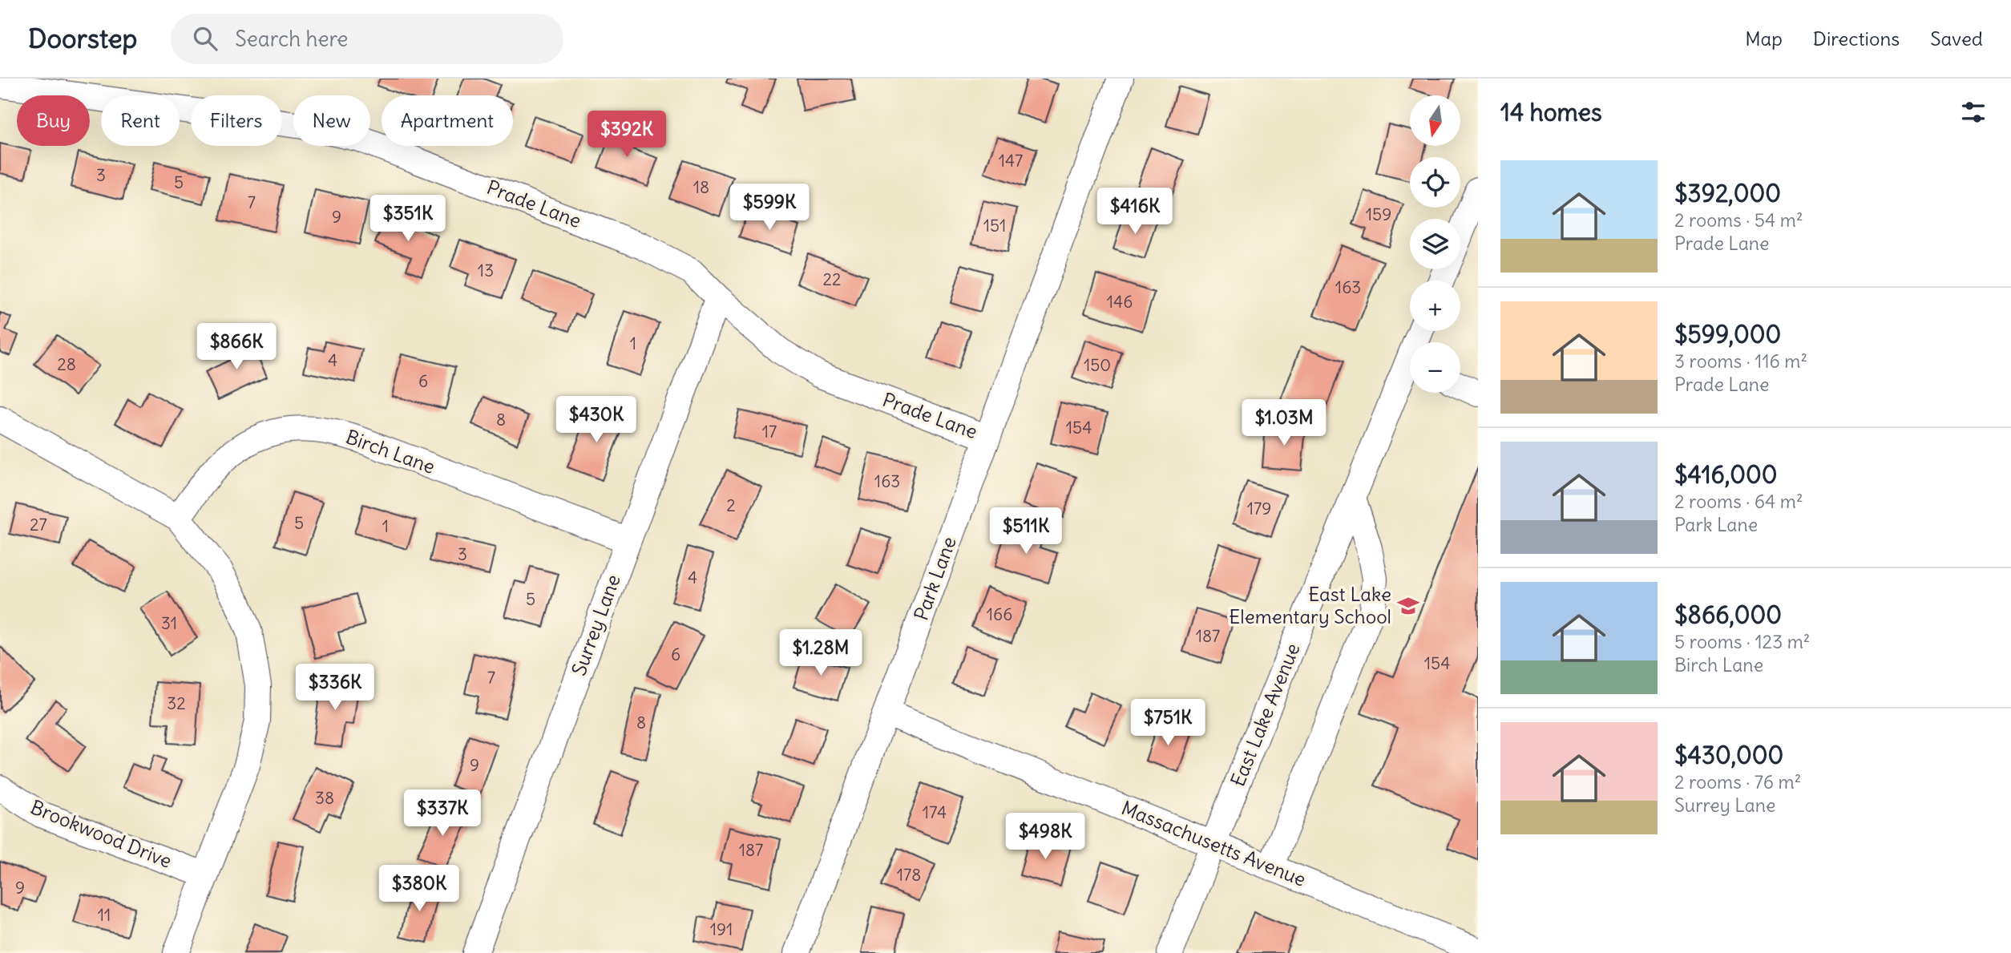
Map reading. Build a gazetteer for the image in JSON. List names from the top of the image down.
{
  "streets": {
    "street": [
      "Prade Lane",
      "Birch Lane",
      "Park Lane",
      "Surrey Lane",
      "East Lake Avenue",
      "Brookwood Drive",
      "Massachusetts Avenue"
    ]
  },
  "crossings": [
    ["Prade Lane", "Park Lane"],
    ["Prade Lane", "Surrey Lane"],
    ["Birch Lane", "Surrey Lane"],
    ["Park Lane", "Massachusetts Avenue"],
    ["East Lake Avenue", "Massachusetts Avenue"]
  ],
  "places": {
    "school or university": ["East Lake Elementary School"]
  },
  "house_numbers": [
    "147",
    "3",
    "5",
    "18",
    "7",
    "159",
    "9",
    "151",
    "13",
    "22",
    "163",
    "146",
    "1",
    "4",
    "28",
    "150",
    "6",
    "8",
    "154",
    "17",
    "163",
    "2",
    "179",
    "5",
    "27",
    "1",
    "3",
    "4",
    "5",
    "166",
    "31",
    "187",
    "6",
    "154",
    "7",
    "32",
    "8",
    "9",
    "38",
    "174",
    "187",
    "178",
    "9",
    "11",
    "191"
  ],
  "north": "bottom",
  "page": {
    "header": "Doorstep",
    "search": "Search here",
    "nav": ["Map", "Directions", "Saved"],
    "heading": "14 homes",
    "map_buttons": ["+", "−"],
    "chip": [
      "Buy",
      "Rent",
      "Filters",
      "New",
      "Apartment"
    ],
    "price": [
      "$392K",
      "$599K",
      "$416K",
      "$351K",
      "$866K",
      "$430K",
      "$1.03M",
      "$511K",
      "$1.28M",
      "$336K",
      "$751K",
      "$337K",
      "$498K",
      "$380K"
    ],
    "list": [
      {
        "name": "$392,000",
        "note": "2 rooms · 54 m² · Prade Lane"
      },
      {
        "name": "$599,000",
        "note": "3 rooms · 116 m² · Prade Lane"
      },
      {
        "name": "$416,000",
        "note": "2 rooms · 64 m² · Park Lane"
      },
      {
        "name": "$866,000",
        "note": "5 rooms · 123 m² · Birch Lane"
      },
      {
        "name": "$430,000",
        "note": "2 rooms · 76 m² · Surrey Lane"
      }
    ]
  }
}
